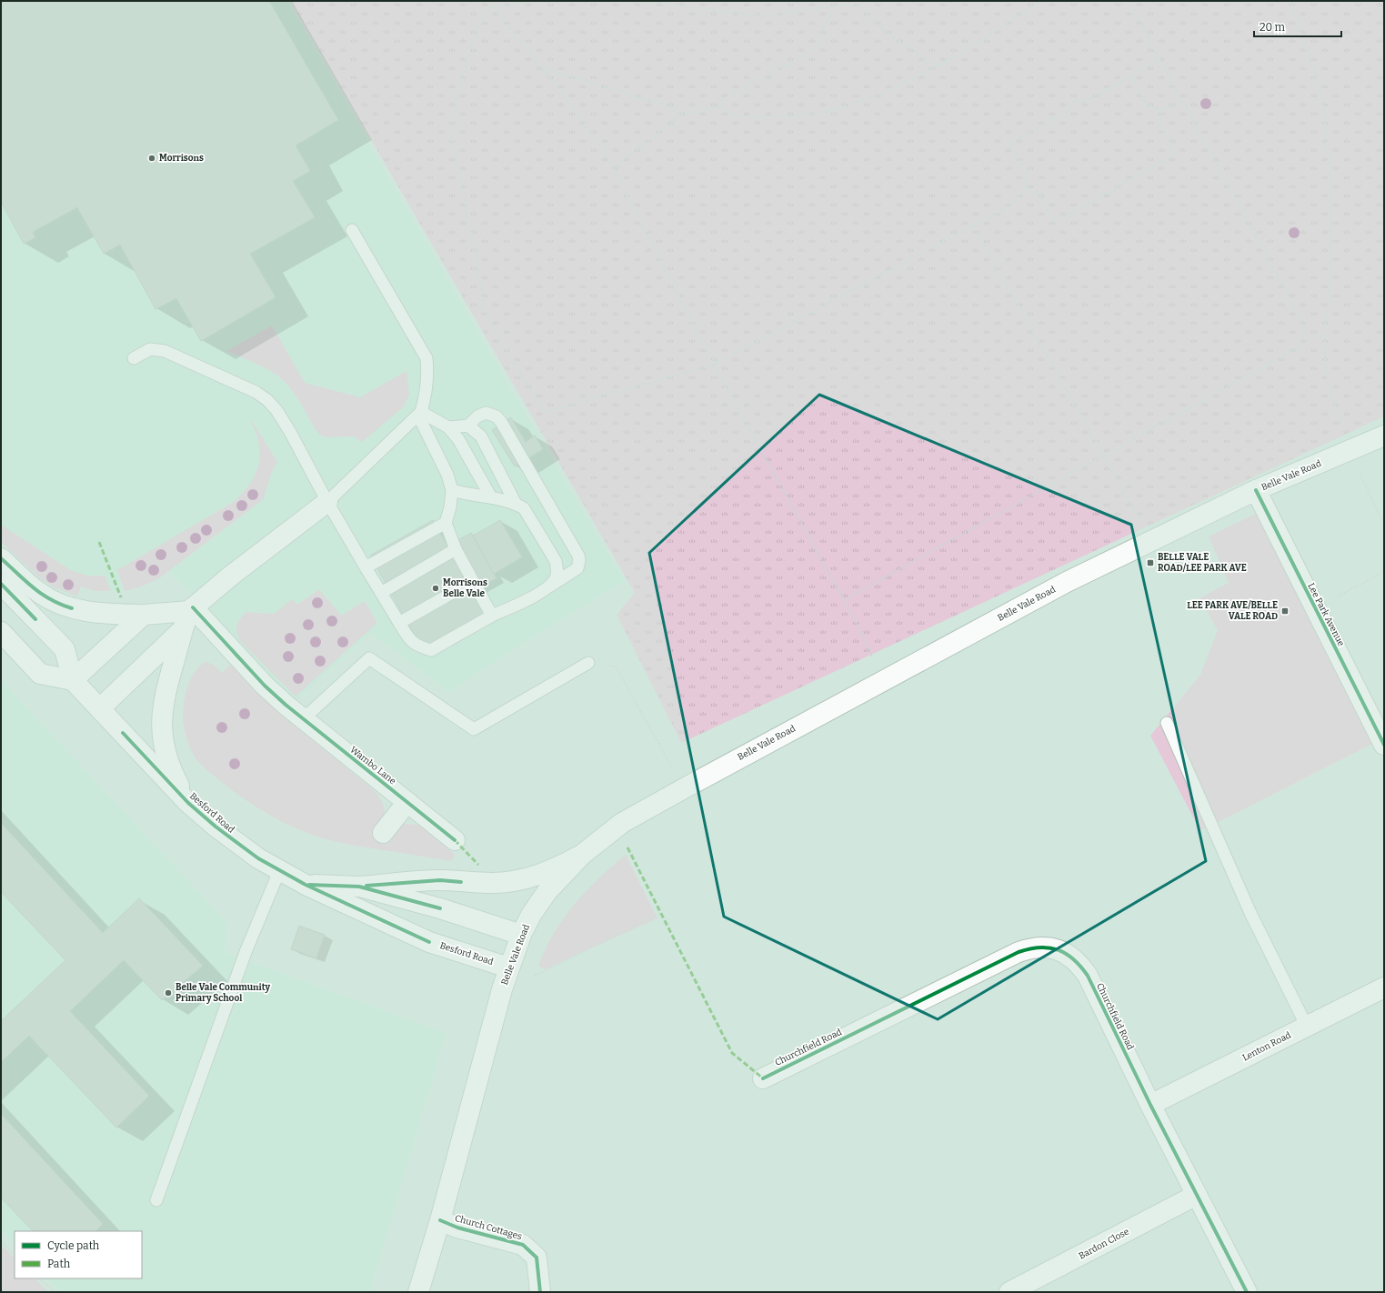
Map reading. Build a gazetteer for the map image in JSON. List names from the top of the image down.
{
  "streets": {
    "street": [
      "Belle Vale Road",
      "Lee Park Avenue",
      "Wambo Lane",
      "Besford Road",
      "Churchfield Road",
      "Lenton Road",
      "Church Cottages",
      "Bardon Close"
    ]
  },
  "crossings": [
    ["Belle Vale Road", "Lee Park Avenue"],
    ["Belle Vale Road", "Besford Road"],
    ["Belle Vale Road", "Church Cottages"],
    ["Churchfield Road", "Lenton Road"],
    ["Churchfield Road", "Bardon Close"]
  ],
  "places": {
    "other": ["Morrisons", "Morrisons Belle Vale", "Belle Vale Community Primary School"],
    "transit": ["BELLE VALE ROAD/LEE PARK AVE", "LEE PARK AVE/BELLE VALE ROAD"]
  },
  "legend": ["Cycle path", "Path"],
  "scale_bar": "20 m"
}
